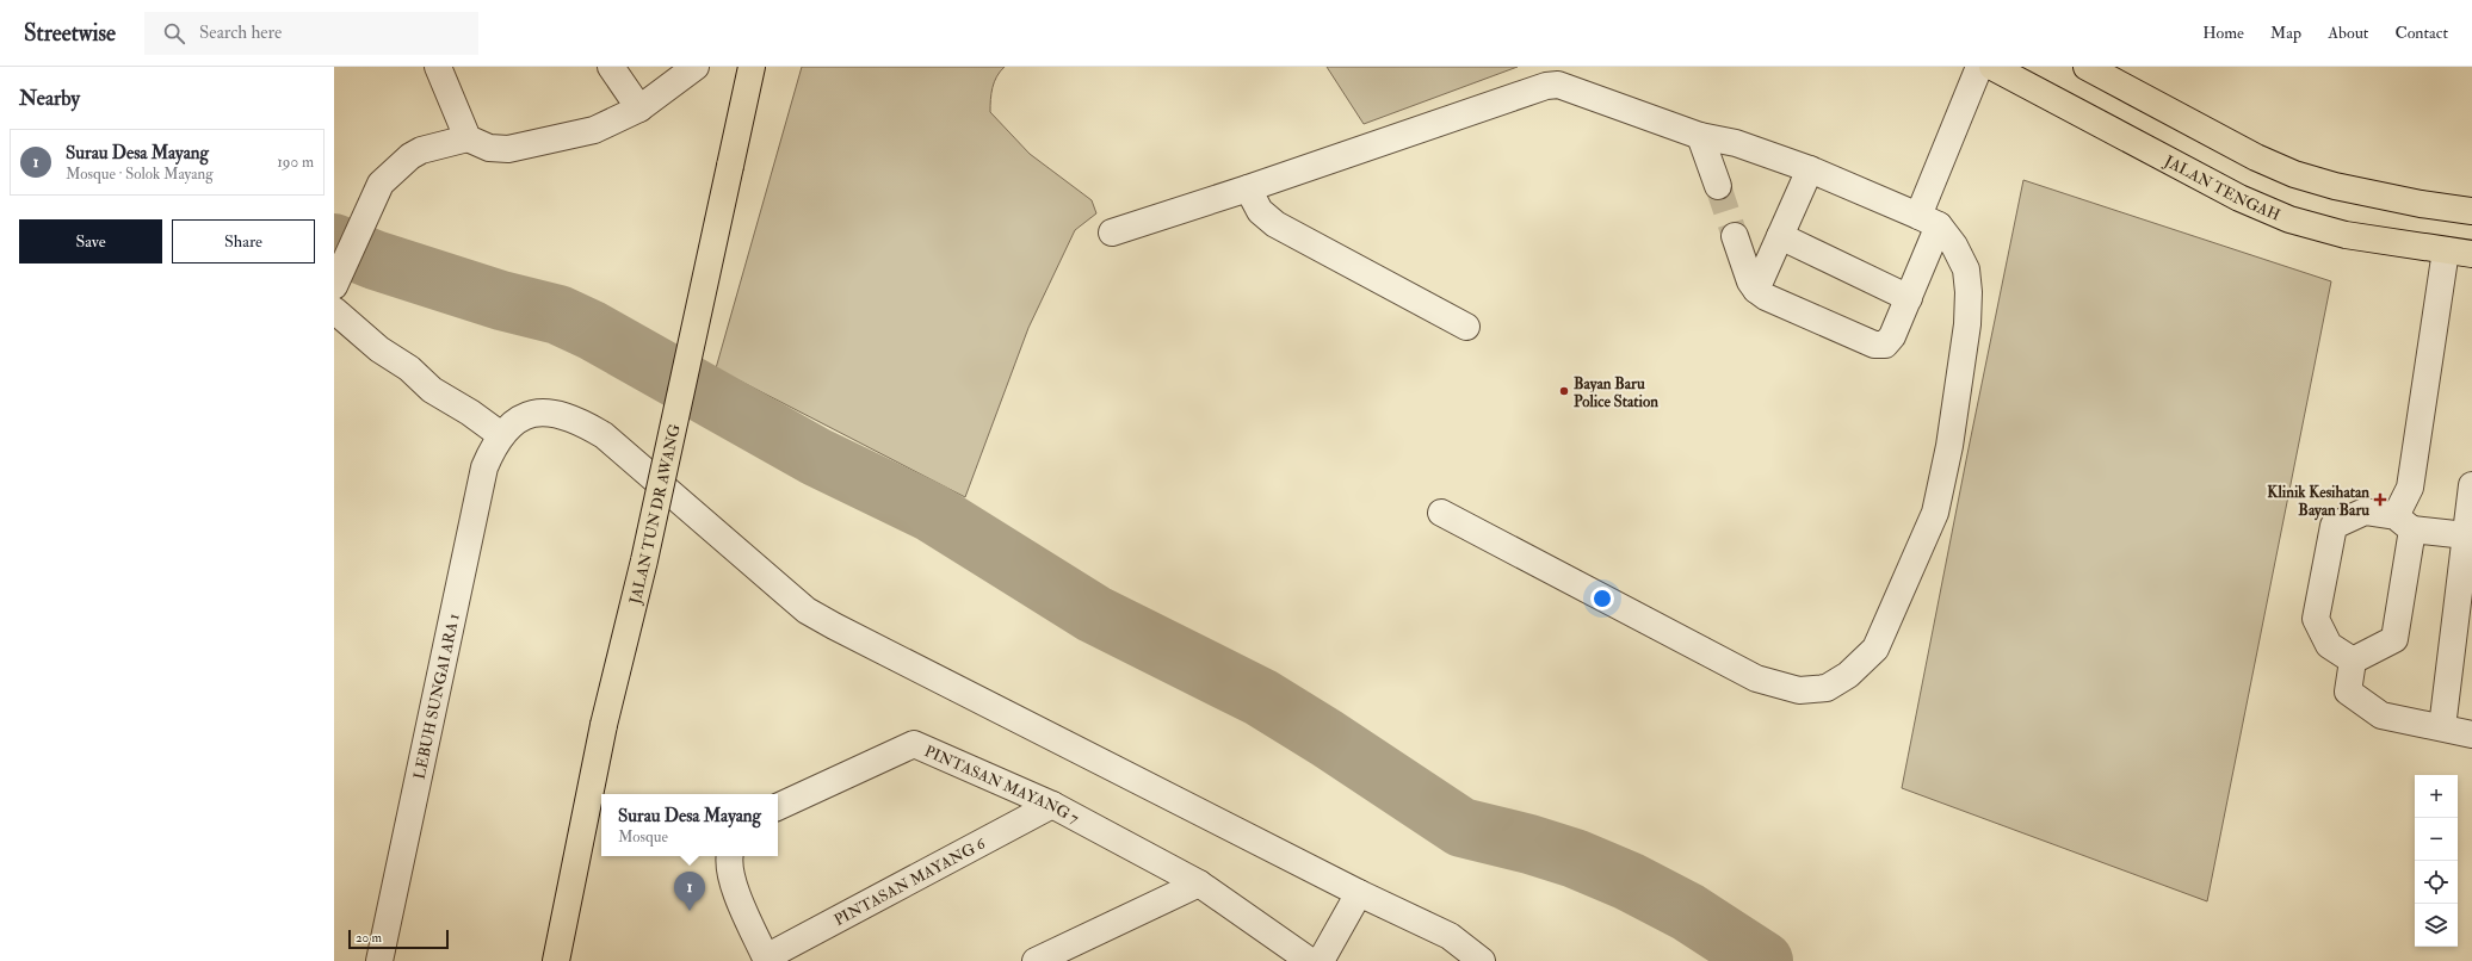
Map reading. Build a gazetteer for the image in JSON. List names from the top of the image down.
{
  "streets": {
    "main road": ["JALAN TENGAH", "JALAN TUN DR AWANG"],
    "street": ["LEBUH SUNGAI ARA 1", "PINTASAN MAYANG 7", "PINTASAN MAYANG 6"]
  },
  "crossings": [
    ["PINTASAN MAYANG 7", "PINTASAN MAYANG 6"]
  ],
  "places": {
    "other": ["Bayan Baru Police Station"],
    "health": ["Klinik Kesihatan Bayan Baru"]
  },
  "scale_bar": "20 m",
  "page": {
    "header": "Streetwise",
    "search": "Search here",
    "nav": [
      "Home",
      "Map",
      "About",
      "Contact"
    ],
    "heading": "Nearby",
    "list": [
      {
        "mark": "1",
        "name": "Surau Desa Mayang",
        "note": "Mosque · Solok Mayang",
        "value": "190 m"
      }
    ],
    "buttons": ["Save", "Share"],
    "map_buttons": ["+", "−"],
    "popup": ["Surau Desa Mayang", "Mosque"],
    "pins": "1",
    "scale": "20 m"
  }
}
